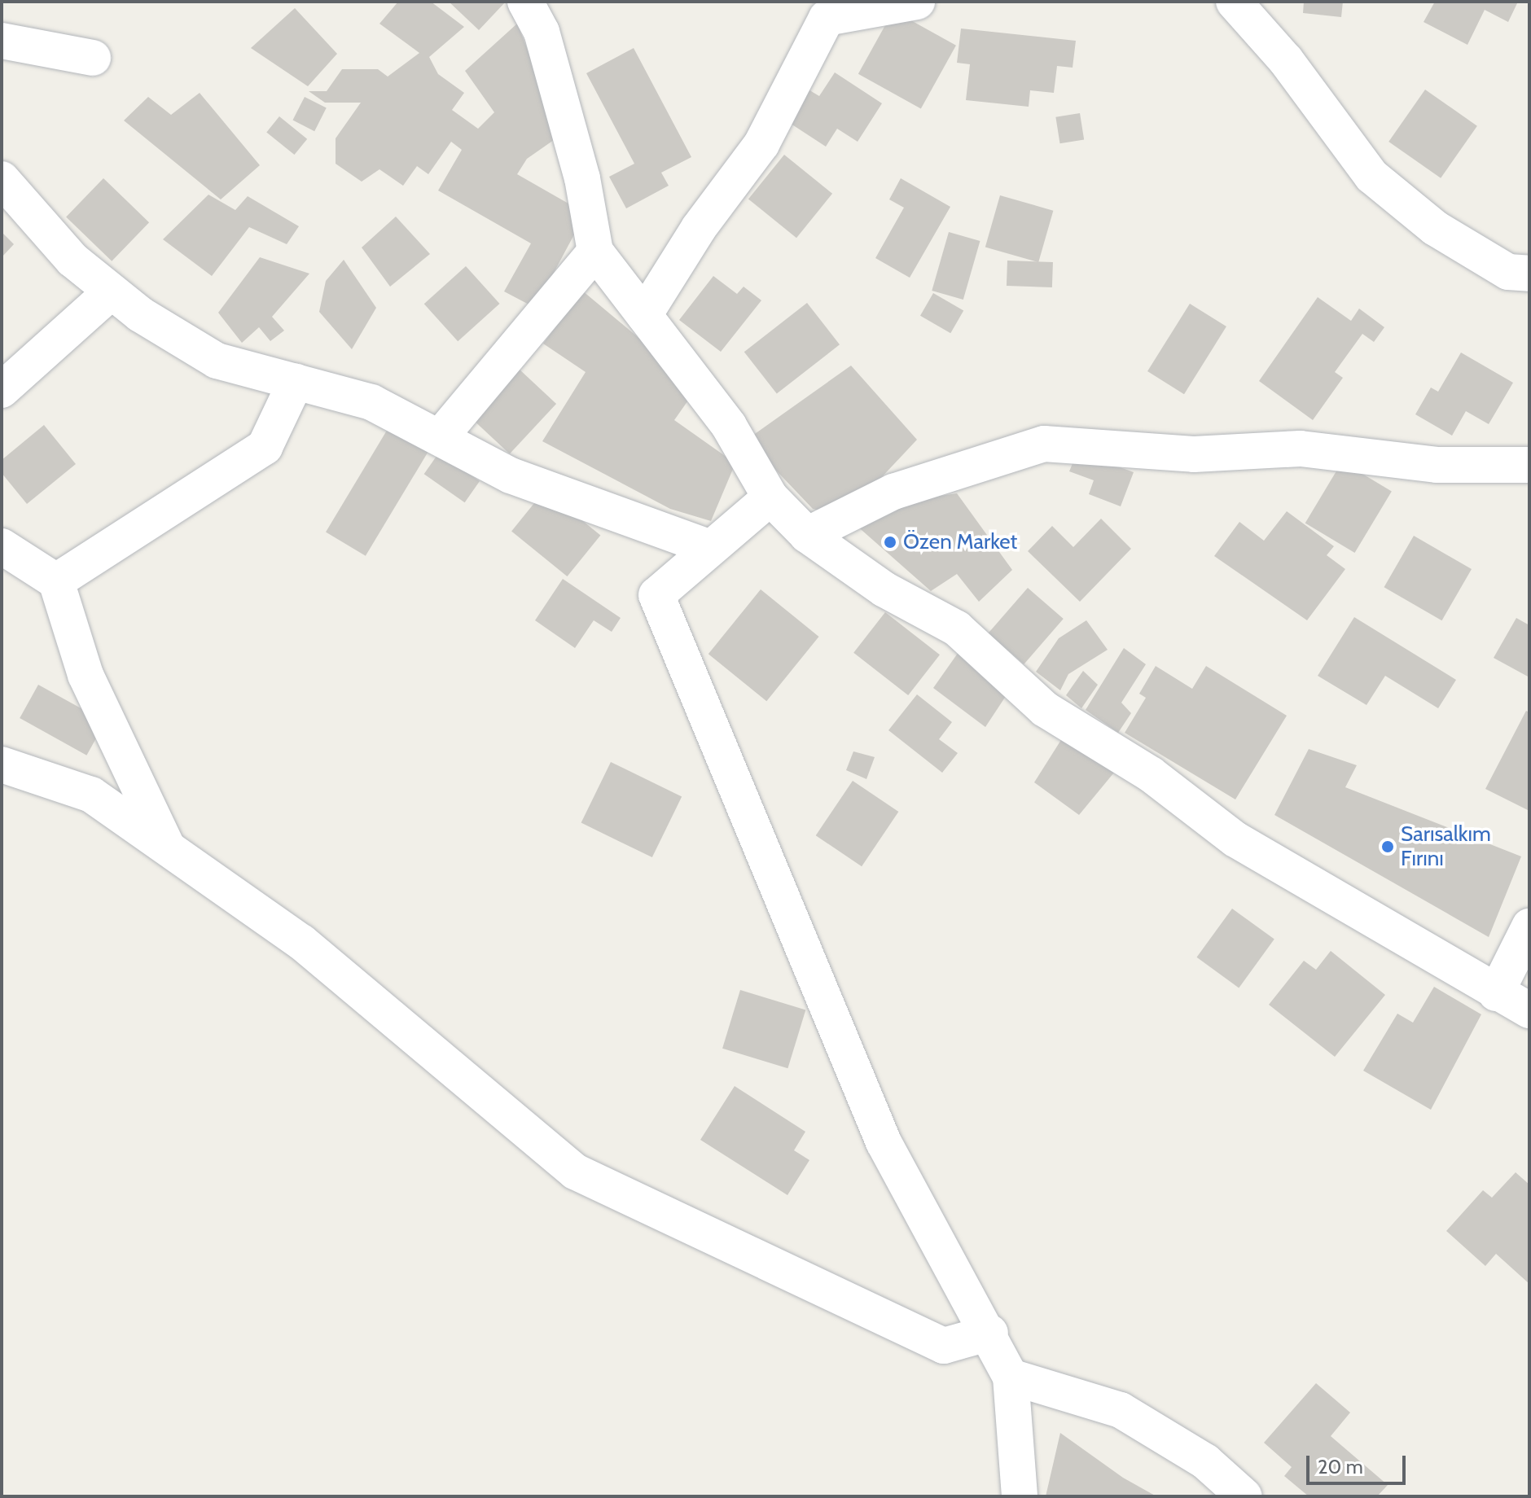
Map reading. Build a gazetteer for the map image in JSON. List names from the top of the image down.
{
  "places": ["Özen Market", "Sarısalkım Fırını"],
  "scale_bar": "20 m"
}
